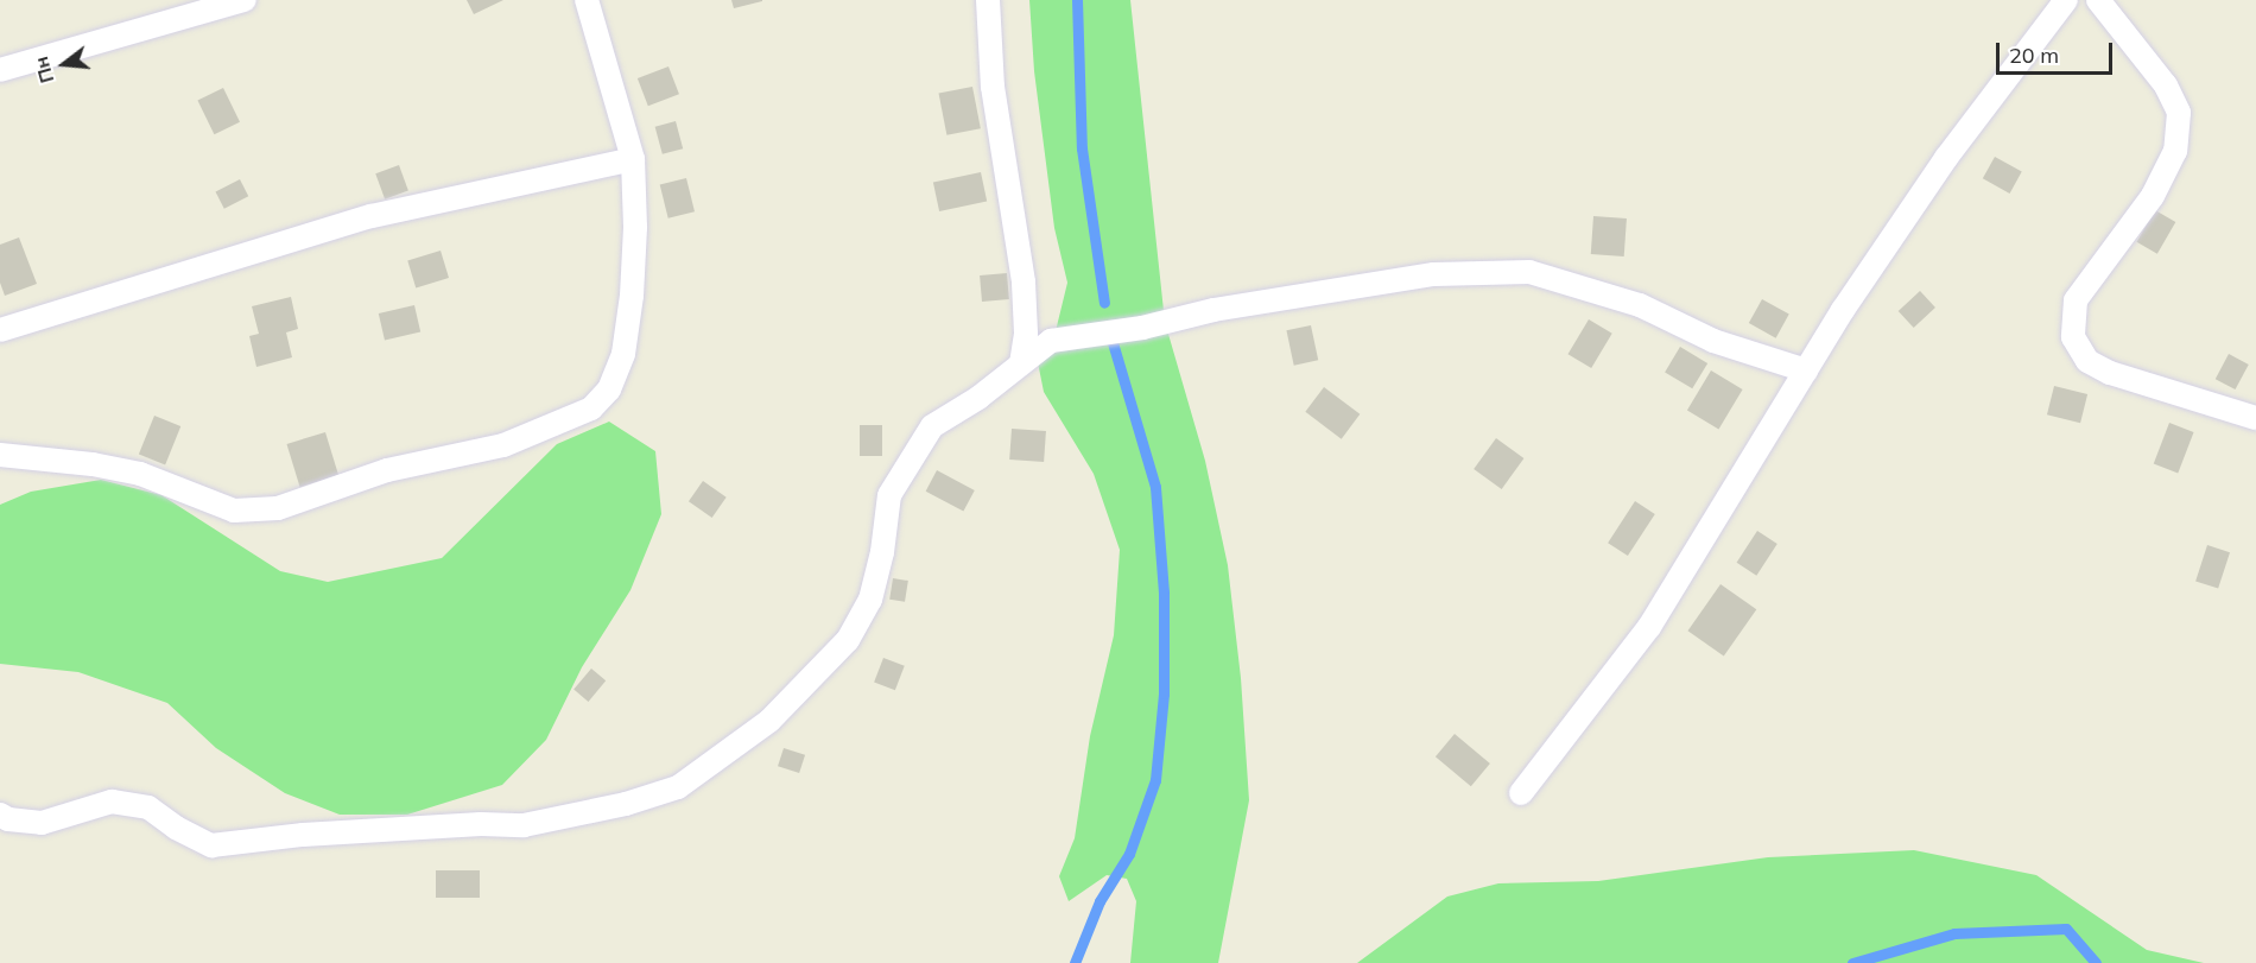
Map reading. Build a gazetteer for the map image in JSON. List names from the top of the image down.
{
  "scale_bar": "20 m",
  "north": "left"
}
